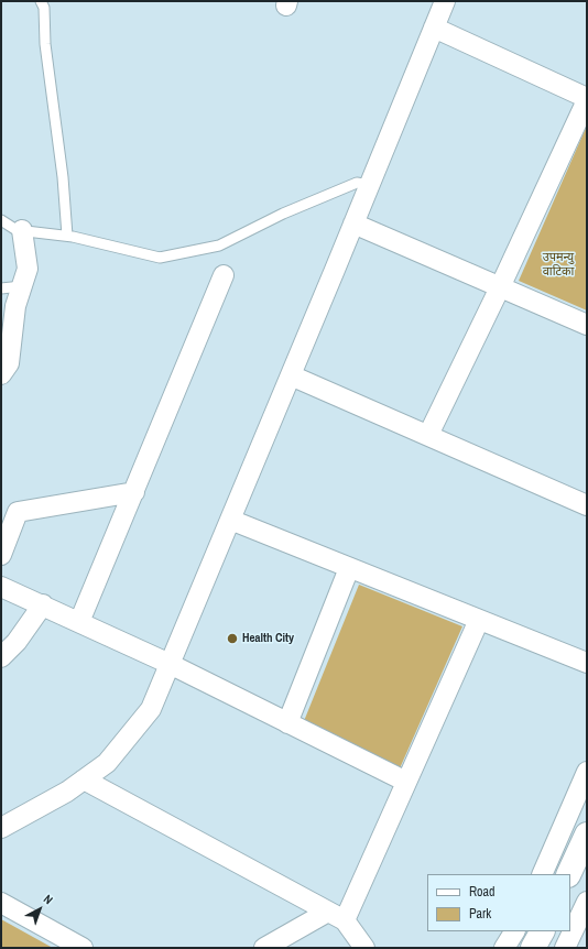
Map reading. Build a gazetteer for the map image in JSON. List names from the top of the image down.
{
  "parks": ["उपमन्यु वाटिका"],
  "places": ["Health City"],
  "legend": ["Road", "Park"],
  "north": "top right"
}
